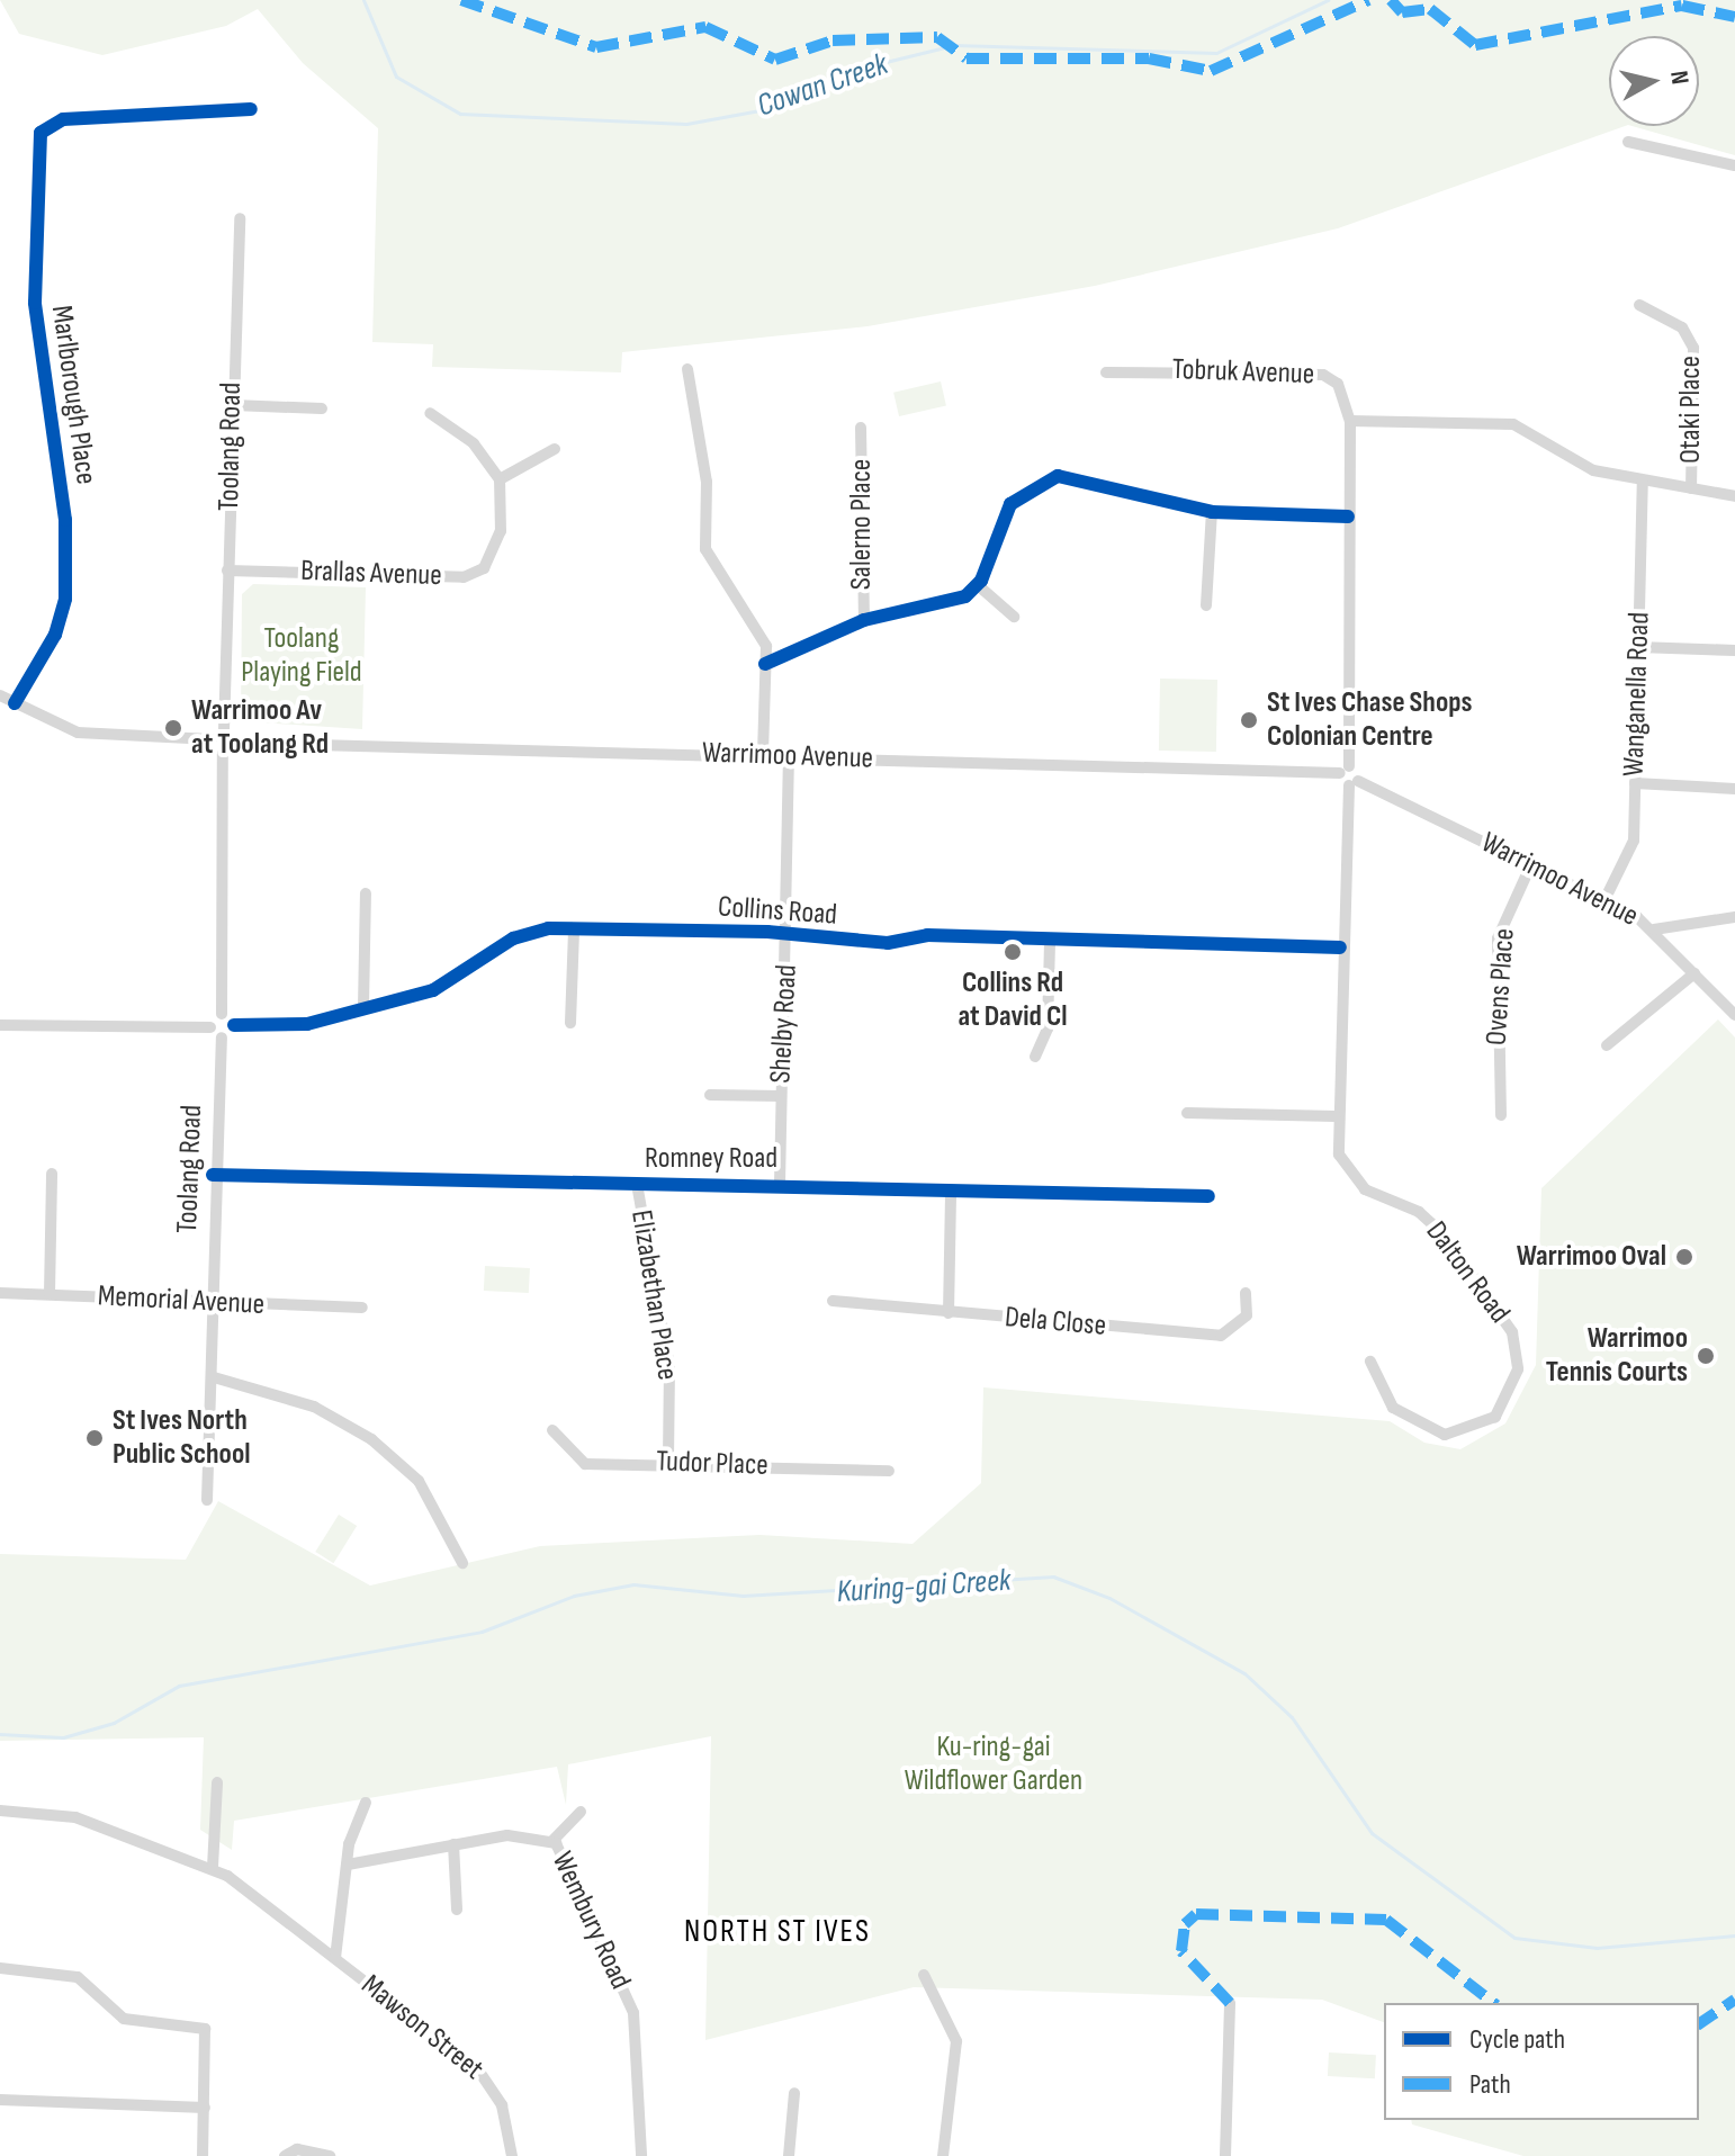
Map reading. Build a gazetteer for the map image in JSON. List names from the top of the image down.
{
  "streets": {
    "street": [
      "Tobruk Avenue",
      "Marlborough Place",
      "Otaki Place",
      "Toolang Road",
      "Salerno Place",
      "Brallas Avenue",
      "Wanganella Road",
      "Warrimoo Avenue",
      "Collins Road",
      "Ovens Place",
      "Shelby Road",
      "Romney Road",
      "Dalton Road",
      "Elizabethan Place",
      "Memorial Avenue",
      "Dela Close",
      "Tudor Place",
      "Wembury Road",
      "Mawson Street"
    ]
  },
  "crossings": [
    ["Toolang Road", "Brallas Avenue"],
    ["Toolang Road", "Romney Road"],
    ["Toolang Road", "Memorial Avenue"],
    ["Wanganella Road", "Warrimoo Avenue"],
    ["Warrimoo Avenue", "Ovens Place"],
    ["Warrimoo Avenue", "Shelby Road"],
    ["Warrimoo Avenue", "Dalton Road"],
    ["Collins Road", "Shelby Road"],
    ["Collins Road", "Dalton Road"],
    ["Shelby Road", "Romney Road"],
    ["Romney Road", "Elizabethan Place"],
    ["Elizabethan Place", "Tudor Place"]
  ],
  "districts": ["NORTH ST IVES"],
  "water": ["Cowan Creek", "Kuring-gai Creek"],
  "parks": ["Toolang Playing Field", "Ku-ring-gai Wildflower Garden"],
  "places": [
    "St Ives Chase Shops Colonian Centre",
    "Warrimoo Av at Toolang Rd",
    "Collins Rd at David Cl",
    "Warrimoo Oval",
    "Warrimoo Tennis Courts",
    "St Ives North Public School"
  ],
  "legend": ["Cycle path", "Path"],
  "north": "right"
}
